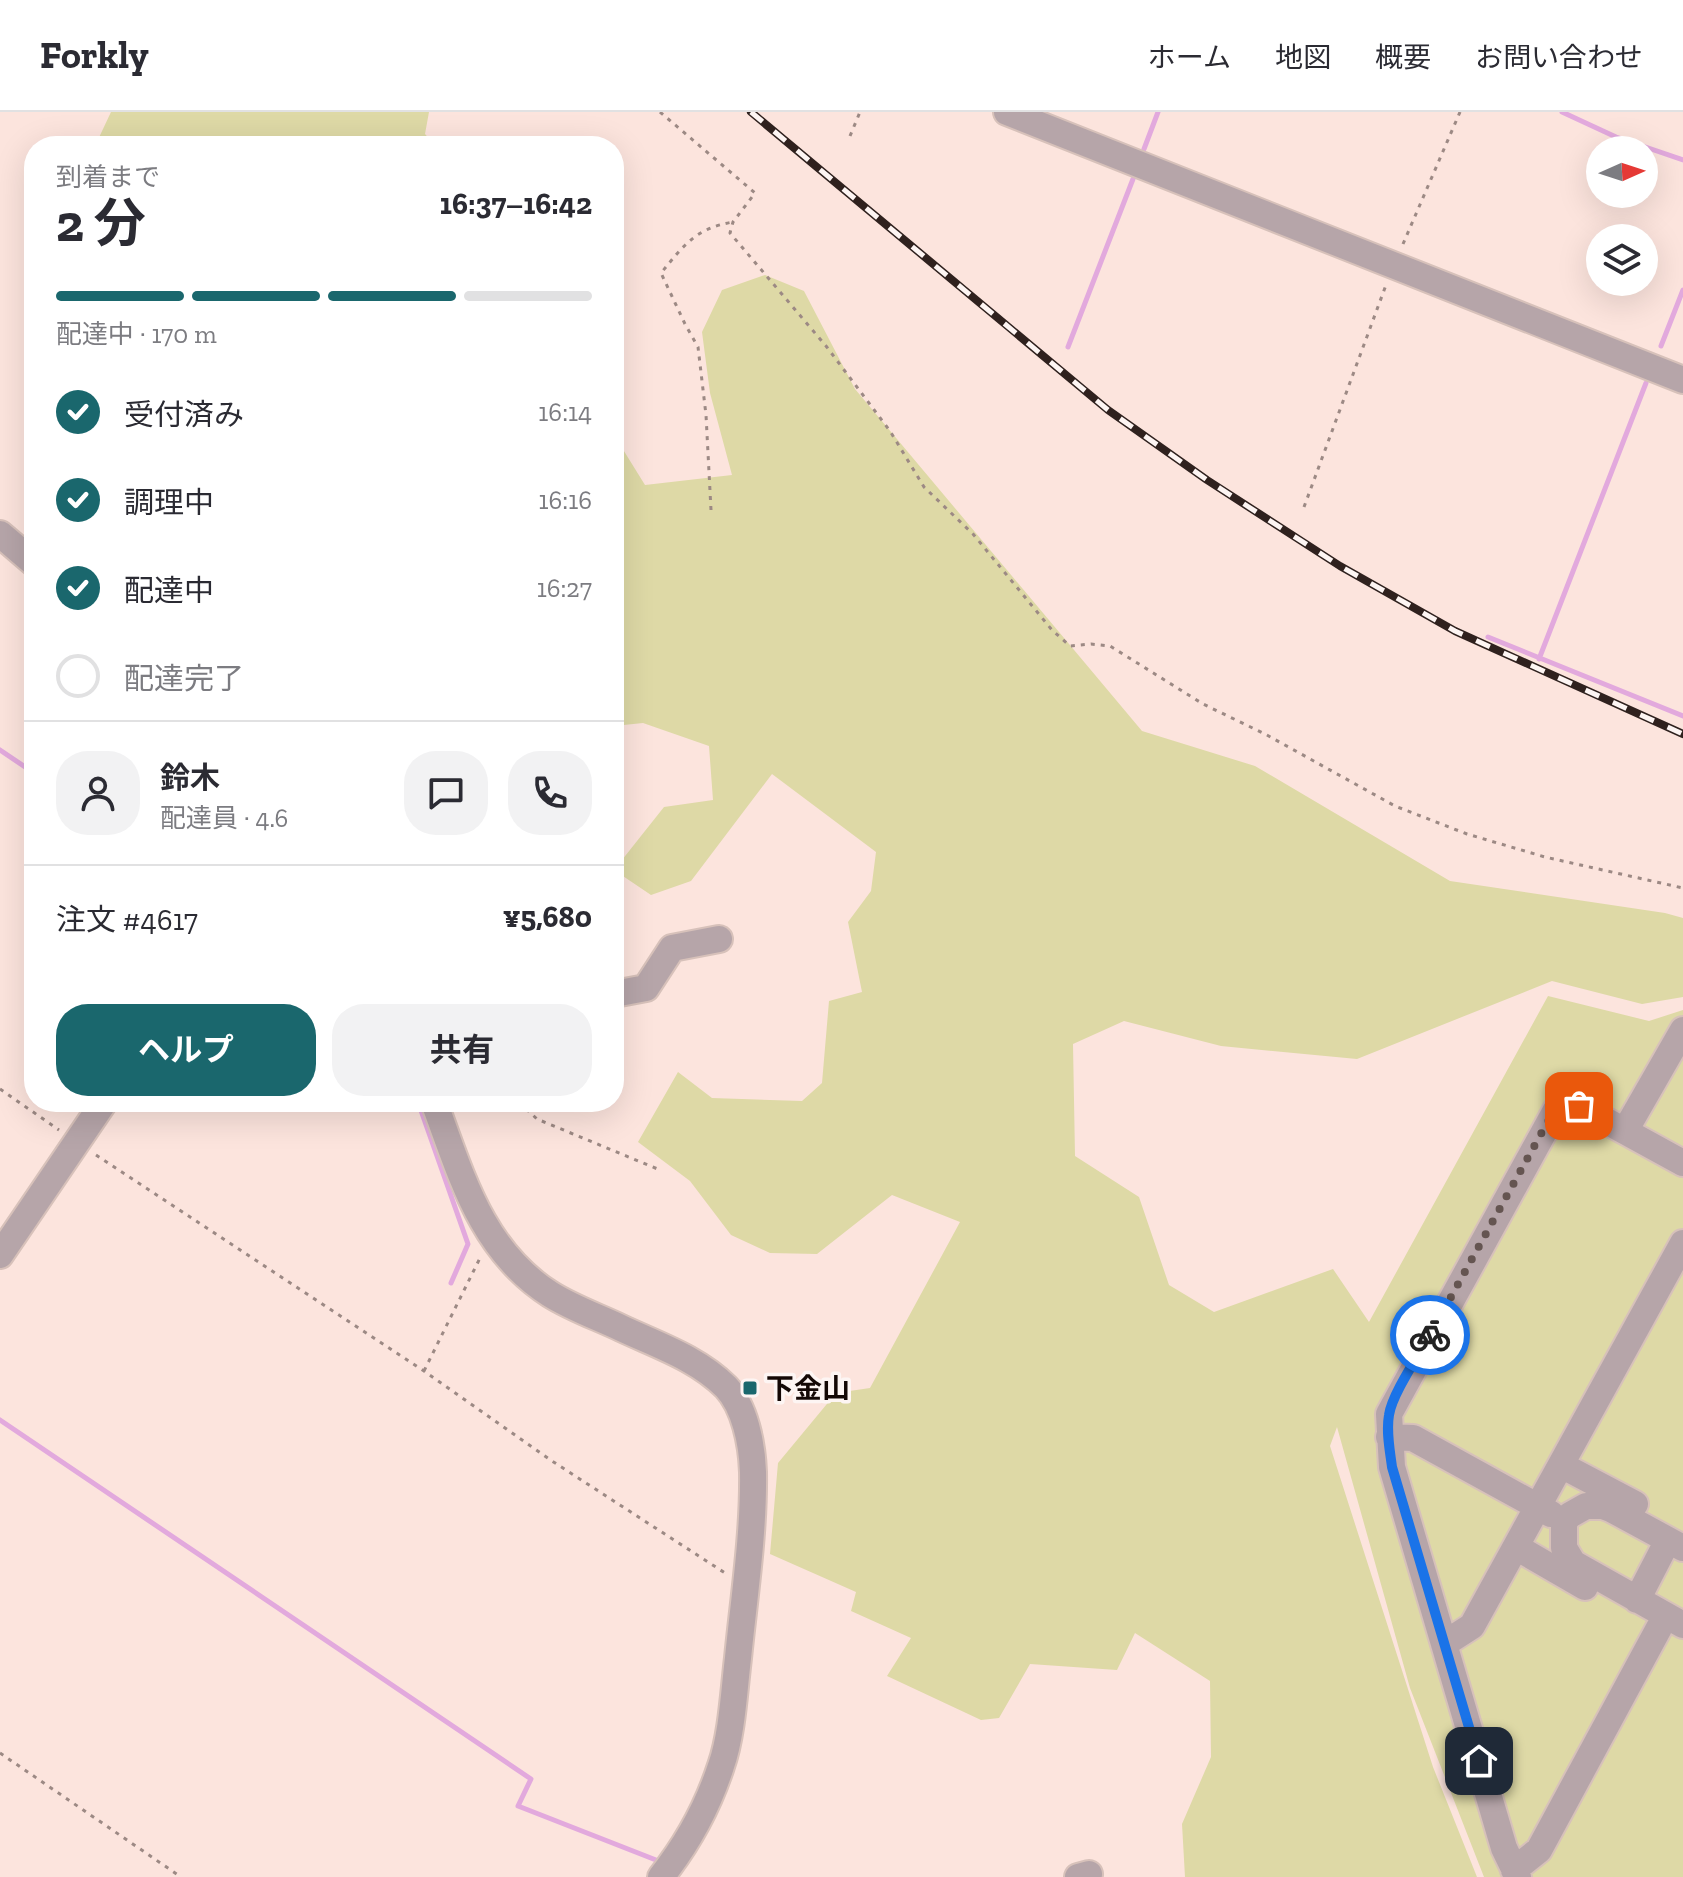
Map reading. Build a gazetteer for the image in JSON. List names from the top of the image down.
{
  "places": {
    "transit": ["下金山"]
  },
  "north": "right",
  "page": {
    "header": "Forkly",
    "nav": [
      "ホーム",
      "地図",
      "概要",
      "お問い合わせ"
    ],
    "heading": ["2 分", "到着まで", "16:37–16:42"],
    "panel": [
      "鈴木",
      "配達員 · 4.6",
      "注文 #4617",
      "¥5,680"
    ],
    "bar": "配達中 · 170 m",
    "list": [
      ["受付済み", "16:14"],
      ["調理中", "16:16"],
      ["配達中", "16:27"],
      "配達完了"
    ],
    "buttons": ["ヘルプ", "共有"]
  }
}
